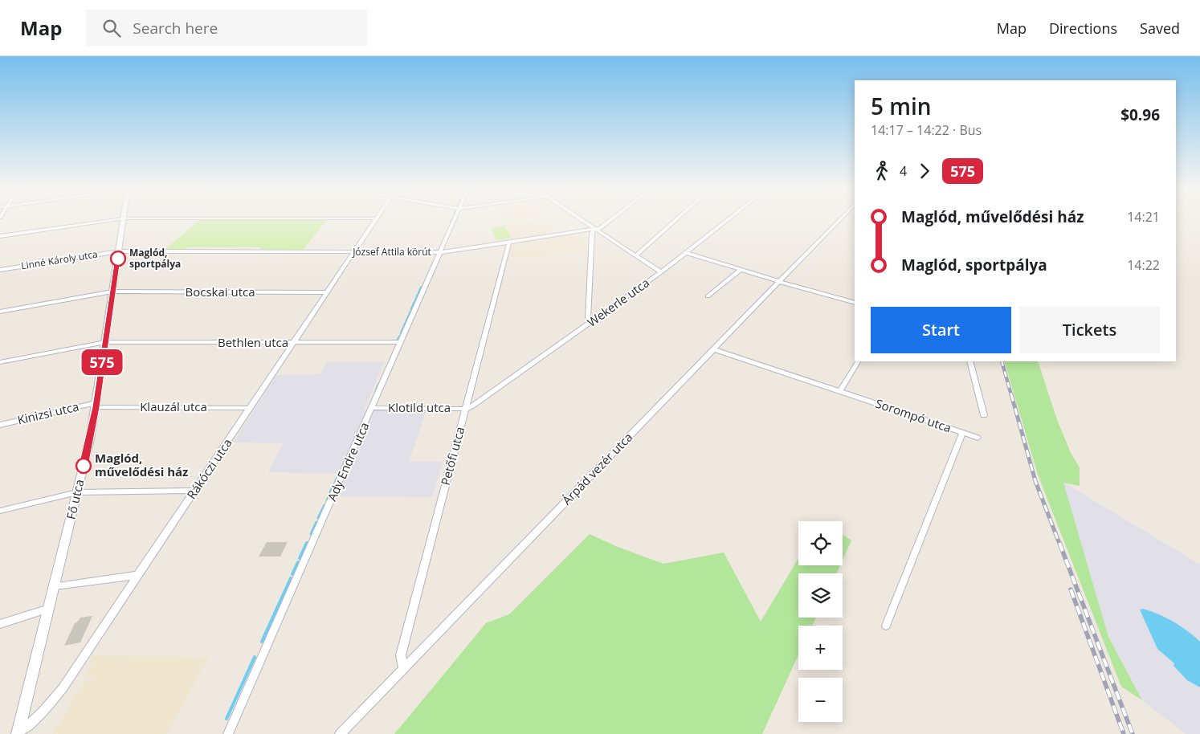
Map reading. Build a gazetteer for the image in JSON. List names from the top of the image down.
{
  "streets": {
    "main road": ["Fő utca"],
    "street": [
      "József Attila körút",
      "Linné Károly utca",
      "Bocskai utca",
      "Wekerle utca",
      "Bethlen utca",
      "Klauzál utca",
      "Klotild utca",
      "Kinizsi utca",
      "Sorompó utca",
      "Petőfi utca",
      "Ady Endre utca",
      "Rákóczi utca",
      "Árpád vezér utca"
    ]
  },
  "crossings": [
    ["József Attila körút", "Linné Károly utca"],
    ["József Attila körút", "Petőfi utca"],
    ["József Attila körút", "Ady Endre utca"],
    ["József Attila körút", "Rákóczi utca"],
    ["József Attila körút", "Fő utca"],
    ["Linné Károly utca", "Fő utca"],
    ["Bocskai utca", "Rákóczi utca"],
    ["Bocskai utca", "Fő utca"],
    ["Wekerle utca", "Klotild utca"],
    ["Wekerle utca", "Petőfi utca"],
    ["Bethlen utca", "Ady Endre utca"],
    ["Bethlen utca", "Rákóczi utca"],
    ["Bethlen utca", "Fő utca"],
    ["Klauzál utca", "Kinizsi utca"],
    ["Klauzál utca", "Rákóczi utca"],
    ["Klauzál utca", "Fő utca"],
    ["Klotild utca", "Petőfi utca"],
    ["Klotild utca", "Ady Endre utca"],
    ["Kinizsi utca", "Fő utca"],
    ["Sorompó utca", "Árpád vezér utca"],
    ["Petőfi utca", "Árpád vezér utca"],
    ["Rákóczi utca", "Fő utca"]
  ],
  "places": ["Maglód, sportpálya", "Maglód, művelődési ház"],
  "lines": ["bus line 575"],
  "page": {
    "header": "Map",
    "search": "Search here",
    "nav": ["Map", "Directions", "Saved"],
    "on_map": "575",
    "heading": ["5 min", "14:17 – 14:22 · Bus", "$0.96"],
    "legs": ["4", "575"],
    "list": [
      {
        "name": "Maglód, művelődési ház",
        "value": "14:21"
      },
      {
        "name": "Maglód, sportpálya",
        "value": "14:22"
      }
    ],
    "buttons": ["Start", "Tickets"],
    "map_buttons": ["+", "−"]
  }
}
